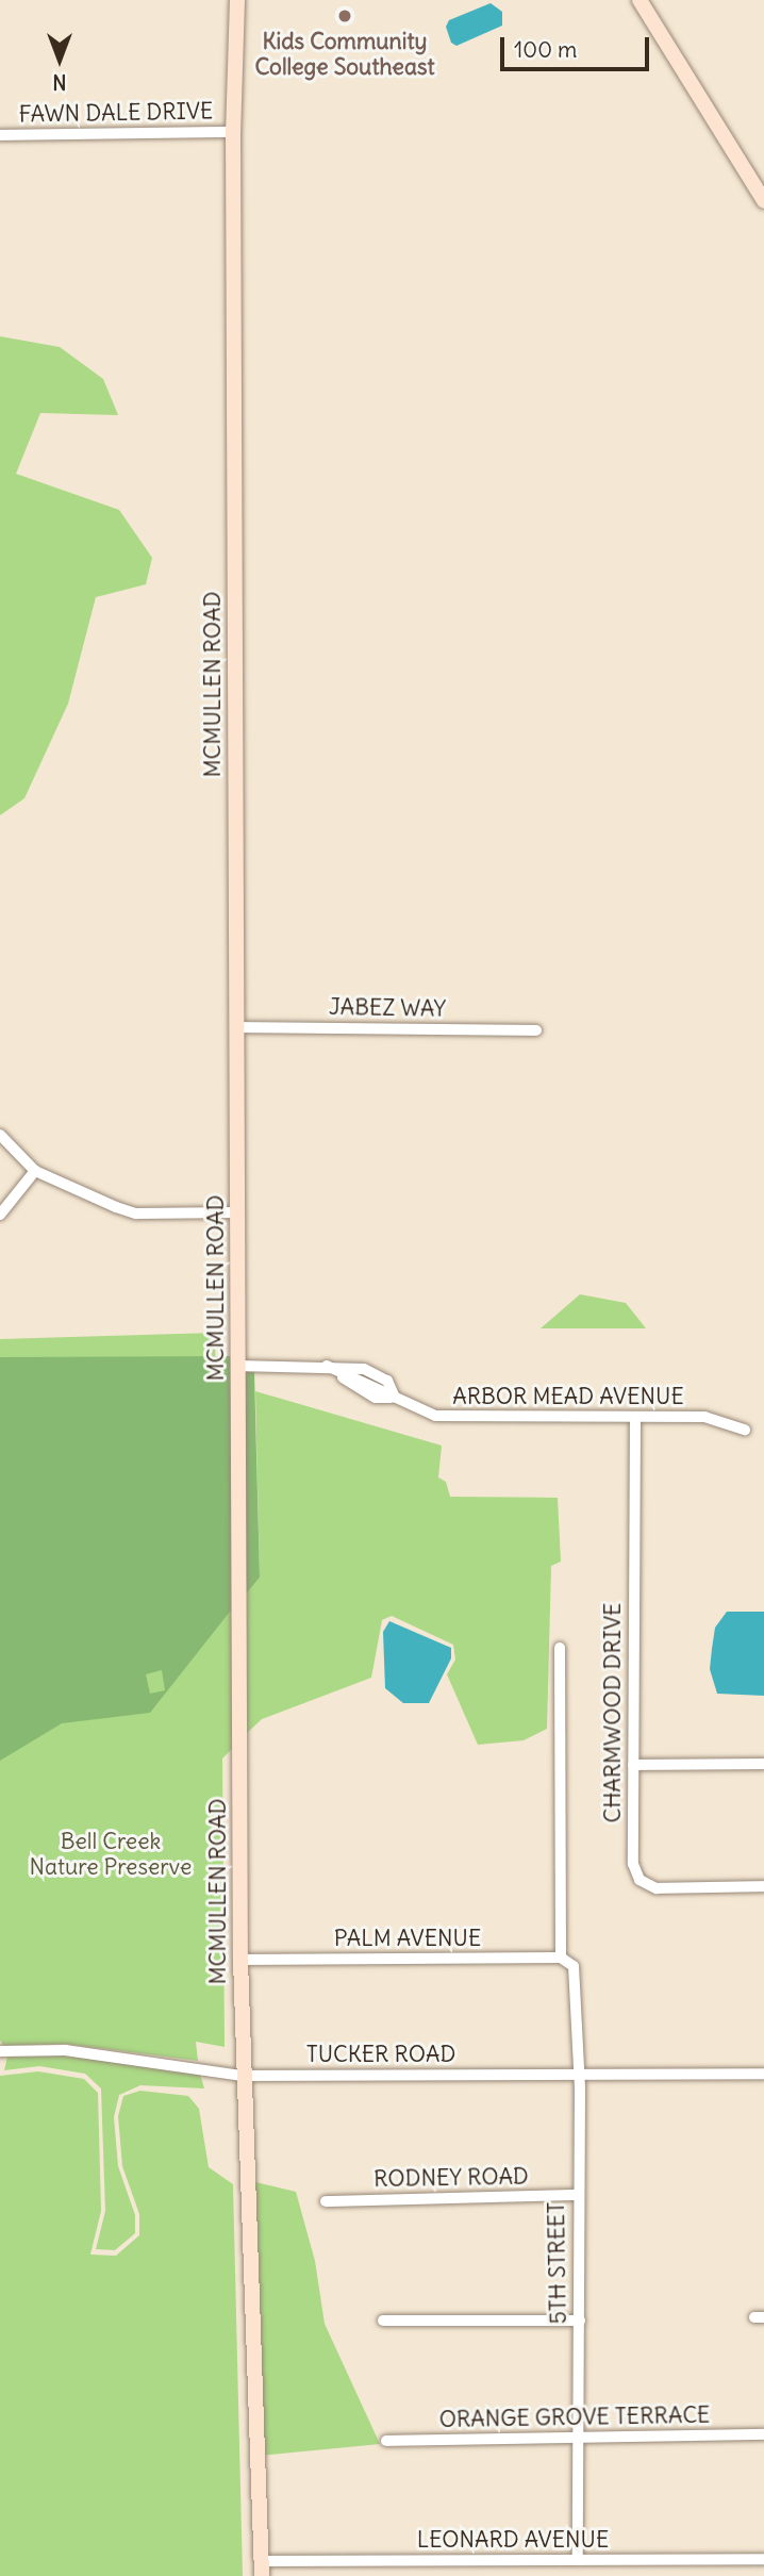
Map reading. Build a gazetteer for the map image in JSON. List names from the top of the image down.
{
  "streets": {
    "street": [
      "FAWN DALE DRIVE",
      "MCMULLEN ROAD",
      "JABEZ WAY",
      "ARBOR MEAD AVENUE",
      "CHARMWOOD DRIVE",
      "PALM AVENUE",
      "TUCKER ROAD",
      "RODNEY ROAD",
      "5TH STREET",
      "ORANGE GROVE TERRACE",
      "LEONARD AVENUE"
    ]
  },
  "crossings": [
    ["FAWN DALE DRIVE", "MCMULLEN ROAD"],
    ["MCMULLEN ROAD", "JABEZ WAY"],
    ["MCMULLEN ROAD", "ARBOR MEAD AVENUE"],
    ["MCMULLEN ROAD", "PALM AVENUE"],
    ["MCMULLEN ROAD", "TUCKER ROAD"],
    ["MCMULLEN ROAD", "LEONARD AVENUE"],
    ["ARBOR MEAD AVENUE", "CHARMWOOD DRIVE"],
    ["PALM AVENUE", "5TH STREET"],
    ["TUCKER ROAD", "5TH STREET"],
    ["RODNEY ROAD", "5TH STREET"],
    ["5TH STREET", "ORANGE GROVE TERRACE"],
    ["5TH STREET", "LEONARD AVENUE"]
  ],
  "parks": ["Bell Creek Nature Preserve"],
  "places": ["Kids Community College Southeast"],
  "scale_bar": "100 m",
  "north": "bottom"
}
